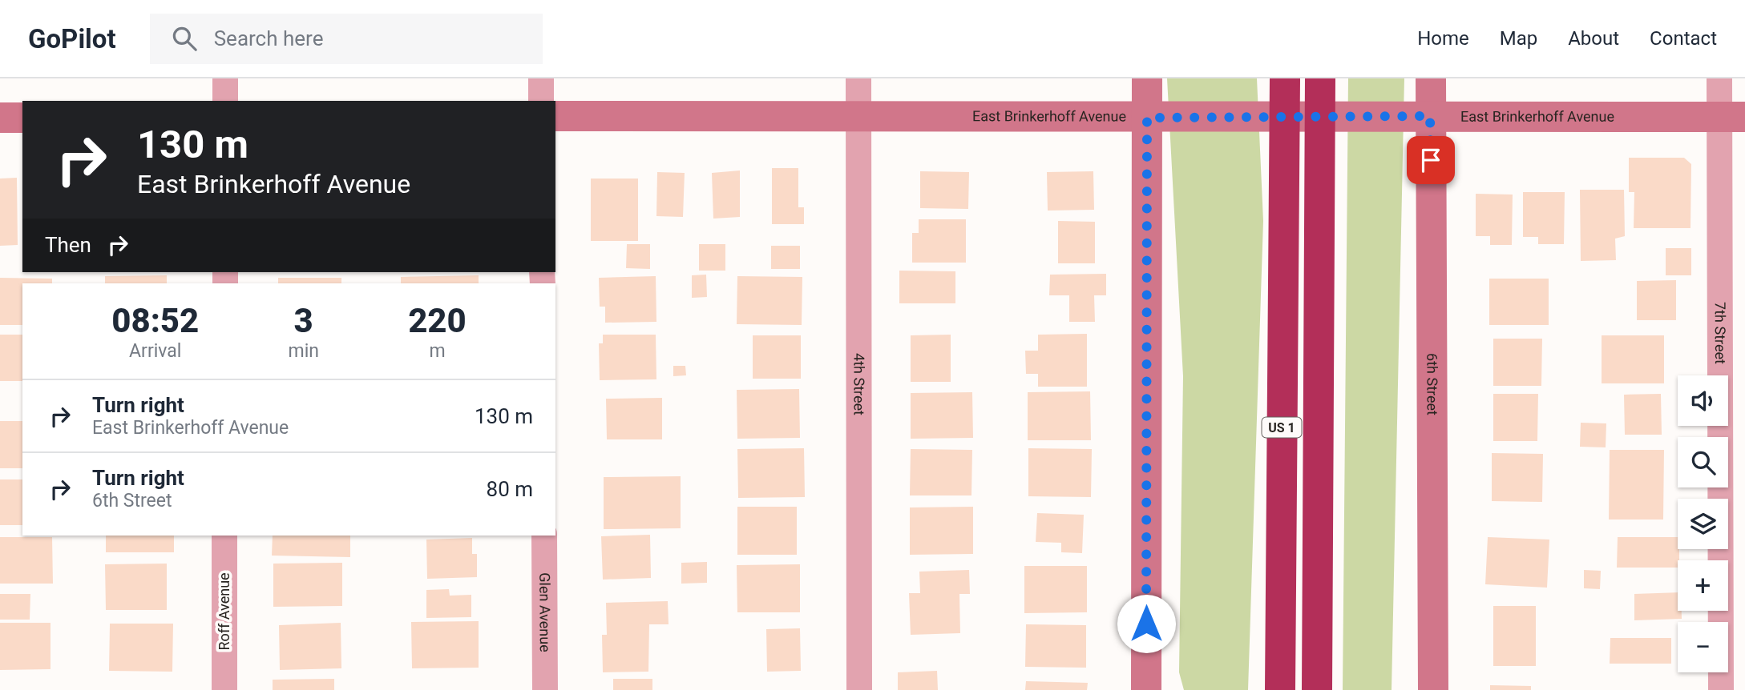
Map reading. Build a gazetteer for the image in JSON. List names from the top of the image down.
{
  "streets": {
    "highway": ["US 1"],
    "main road": ["East Brinkerhoff Avenue", "6th Street"],
    "street": [
      "7th Street",
      "4th Street",
      "Roff Avenue",
      "Glen Avenue"
    ]
  },
  "crossings": [
    ["East Brinkerhoff Avenue", "7th Street"],
    ["East Brinkerhoff Avenue", "4th Street"],
    ["East Brinkerhoff Avenue", "6th Street"]
  ],
  "page": {
    "header": "GoPilot",
    "search": "Search here",
    "nav": [
      "Home",
      "Map",
      "About",
      "Contact"
    ],
    "turn": ["130 m", "East Brinkerhoff Avenue"],
    "then": "Then",
    "eta": [
      "08:52",
      "Arrival",
      "3",
      "min",
      "220",
      "m"
    ],
    "map_buttons": ["+", "−"],
    "list": [
      {
        "name": "Turn right",
        "note": "East Brinkerhoff Avenue",
        "value": "130 m"
      },
      {
        "name": "Turn right",
        "note": "6th Street",
        "value": "80 m"
      }
    ]
  }
}
